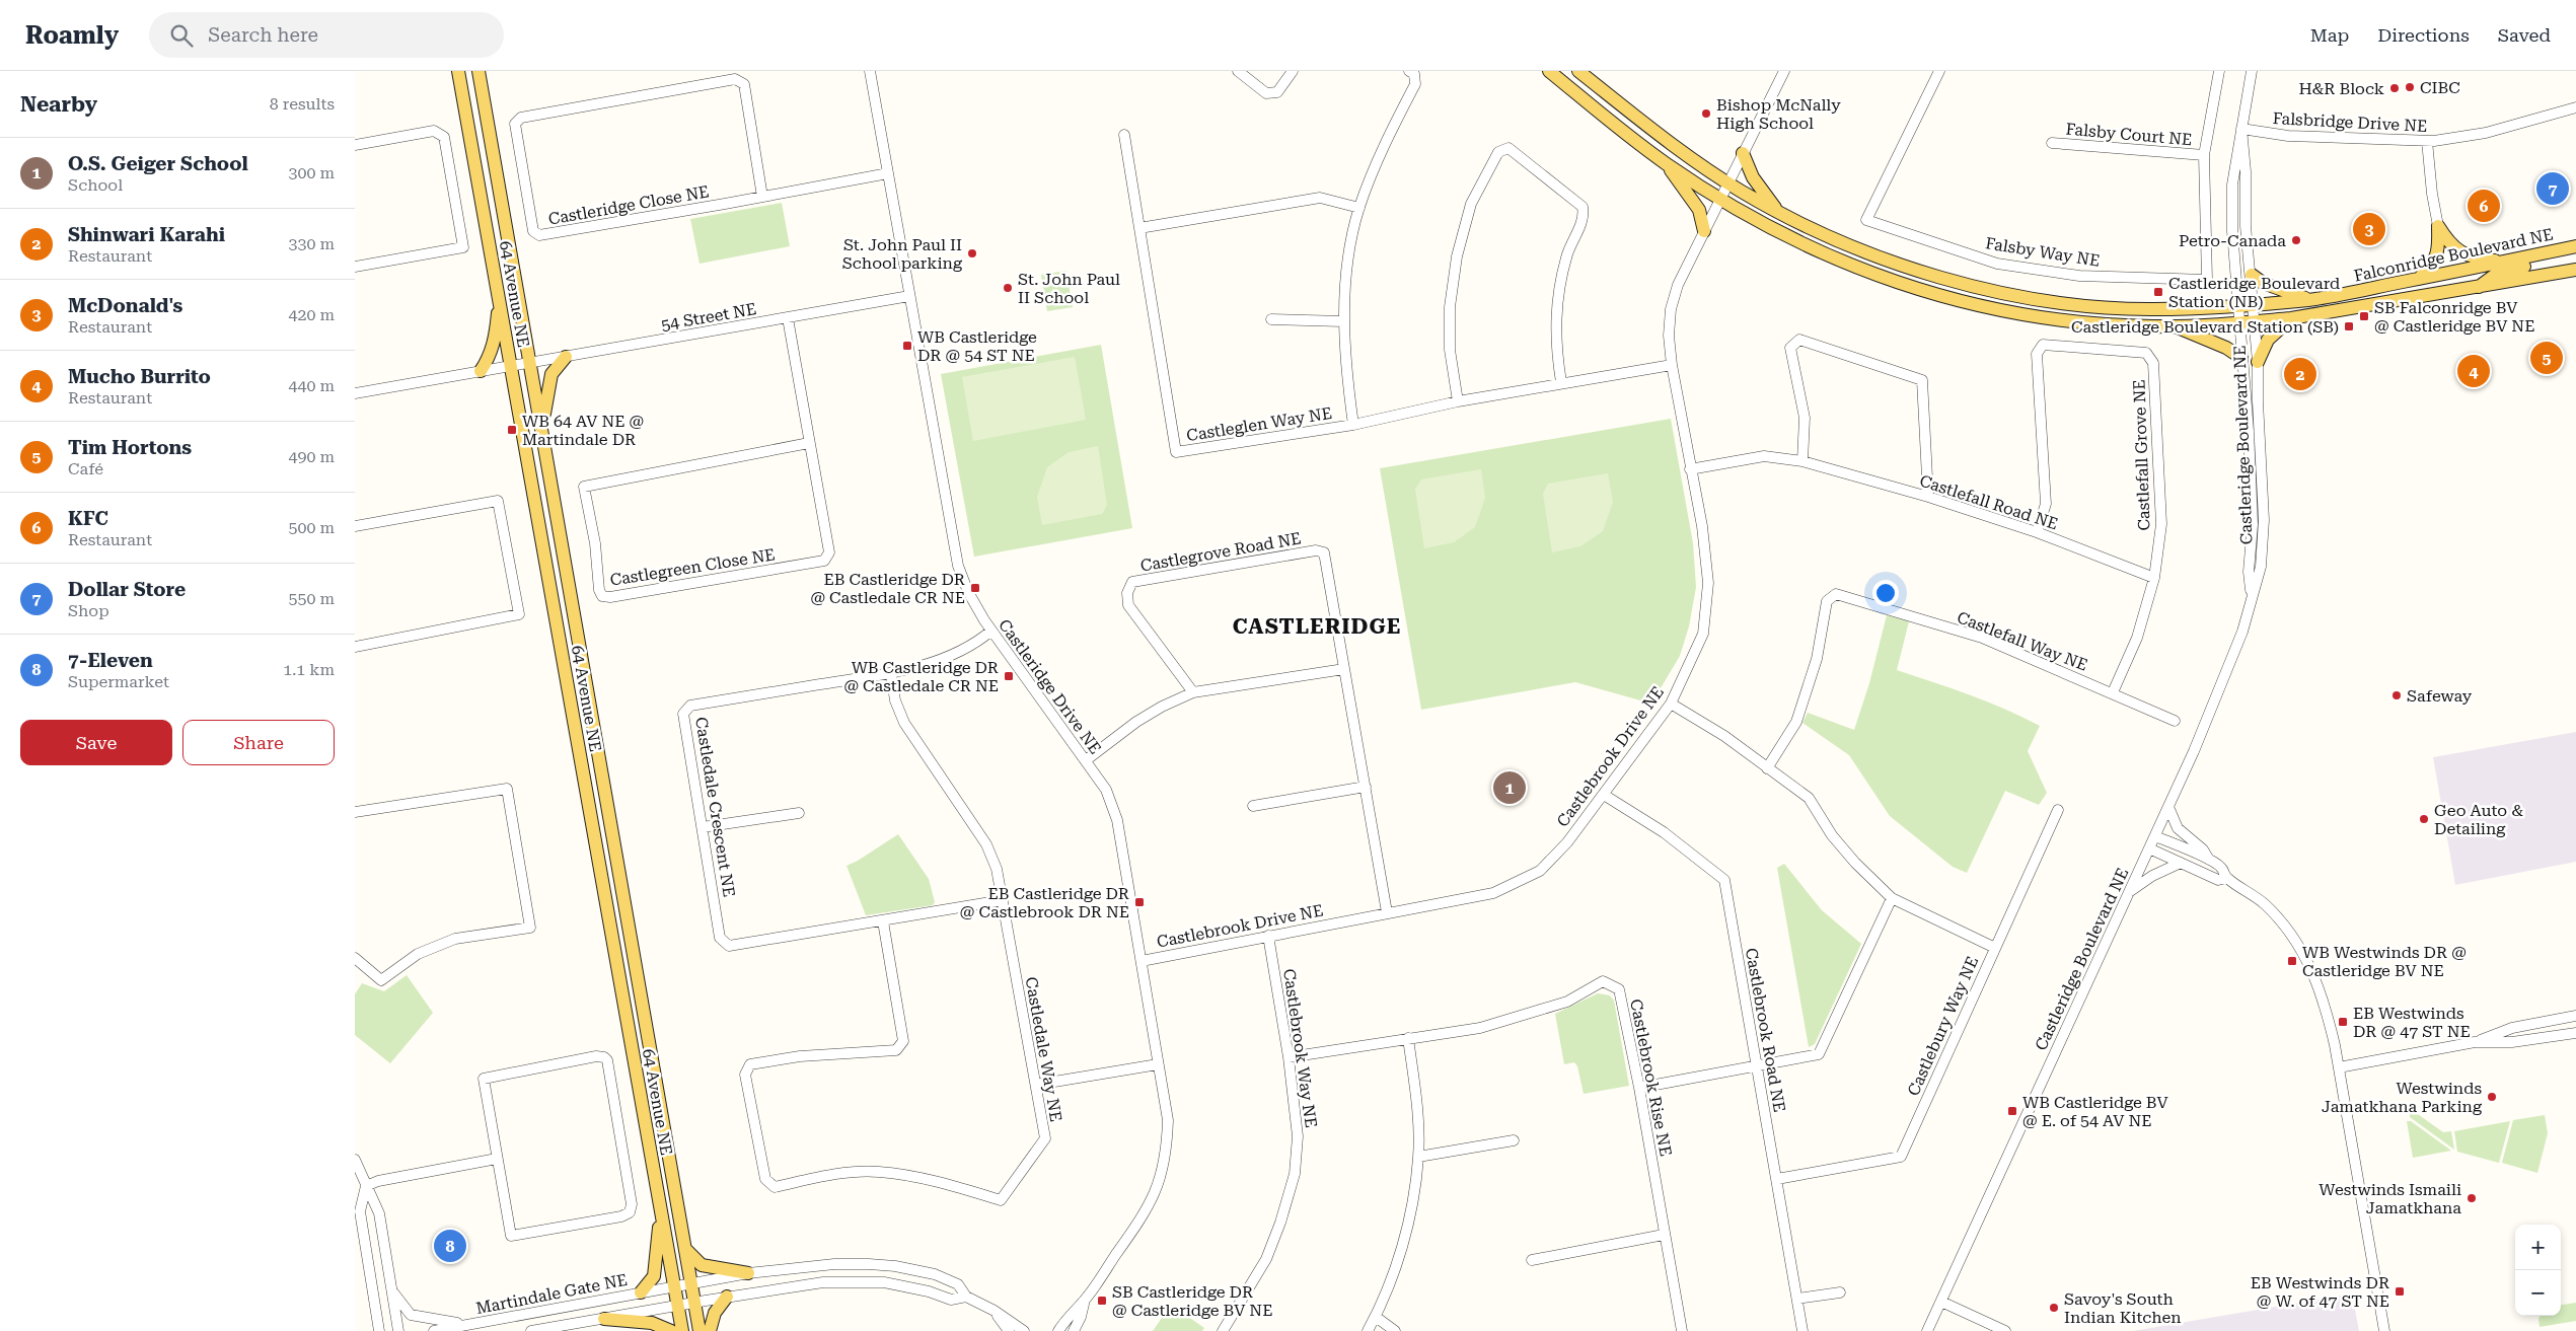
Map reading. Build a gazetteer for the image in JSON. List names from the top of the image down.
{
  "streets": {
    "main road": ["Falconridge Boulevard NE", "64 Avenue NE"],
    "street": [
      "Falsbridge Drive NE",
      "Falsby Court NE",
      "Castleridge Close NE",
      "Falsby Way NE",
      "54 Street NE",
      "Castleglen Way NE",
      "Castleridge Boulevard NE",
      "Castlefall Grove NE",
      "Castlefall Road NE",
      "Castlegrove Road NE",
      "Castlegreen Close NE",
      "Castlefall Way NE",
      "Castleridge Drive NE",
      "Castlebrook Drive NE",
      "Castledale Crescent NE",
      "Castlebury Way NE",
      "Castlebrook Road NE",
      "Castlebrook Way NE",
      "Castledale Way NE",
      "Castlebrook Rise NE",
      "Martindale Gate NE"
    ]
  },
  "crossings": [
    ["Falsbridge Drive NE", "Castleridge Boulevard NE"],
    ["Falsby Court NE", "Falsby Way NE"],
    ["Castleridge Close NE", "Castleridge Drive NE"],
    ["Falconridge Boulevard NE", "Castleridge Boulevard NE"],
    ["Falconridge Boulevard NE", "Castlebrook Drive NE"],
    ["64 Avenue NE", "54 Street NE"],
    ["64 Avenue NE", "Martindale Gate NE"],
    ["54 Street NE", "Castlegreen Close NE"],
    ["54 Street NE", "Castleridge Drive NE"],
    ["Castleglen Way NE", "Castlebrook Drive NE"],
    ["Castlefall Grove NE", "Castlefall Road NE"],
    ["Castlefall Road NE", "Castlebrook Drive NE"],
    ["Castlegrove Road NE", "Castlebrook Drive NE"],
    ["Castlefall Way NE", "Castlebury Way NE"],
    ["Castleridge Drive NE", "Castlebrook Drive NE"],
    ["Castleridge Drive NE", "Castledale Crescent NE"],
    ["Castlebrook Drive NE", "Castlebury Way NE"],
    ["Castlebrook Drive NE", "Castlebrook Road NE"],
    ["Castlebrook Drive NE", "Castlebrook Way NE"],
    ["Castledale Crescent NE", "Castledale Way NE"],
    ["Castlebury Way NE", "Castlebrook Road NE"],
    ["Castlebrook Way NE", "Castlebrook Rise NE"]
  ],
  "districts": ["CASTLERIDGE"],
  "places": {
    "other": [
      "CIBC",
      "H&R Block",
      "Bishop McNally High School",
      "Petro-Canada",
      "St. John Paul II School parking",
      "St. John Paul II School",
      "Safeway",
      "Geo Auto & Detailing",
      "Westwinds Jamatkhana Parking",
      "Westwinds Ismaili Jamatkhana",
      "Savoy's South Indian Kitchen"
    ],
    "transit": [
      "Castleridge Boulevard Station (NB)",
      "SB Falconridge BV @ Castleridge BV NE",
      "Castleridge Boulevard Station (SB)",
      "WB Castleridge DR @ 54 ST NE",
      "WB 64 AV NE @ Martindale DR",
      "EB Castleridge DR @ Castledale CR NE",
      "WB Castleridge DR @ Castledale CR NE",
      "EB Castleridge DR @ Castlebrook DR NE",
      "WB Westwinds DR @ Castleridge BV NE",
      "EB Westwinds DR @ 47 ST NE",
      "WB Castleridge BV @ E. of 54 AV NE",
      "EB Westwinds DR @ W. of 47 ST NE",
      "SB Castleridge DR @ Castleridge BV NE"
    ]
  },
  "page": {
    "header": "Roamly",
    "search": "Search here",
    "nav": ["Map", "Directions", "Saved"],
    "heading": ["Nearby", "8 results"],
    "list": [
      {
        "mark": "1",
        "name": "O.S. Geiger School",
        "note": "School",
        "value": "300 m"
      },
      {
        "mark": "2",
        "name": "Shinwari Karahi",
        "note": "Restaurant",
        "value": "330 m"
      },
      {
        "mark": "3",
        "name": "McDonald's",
        "note": "Restaurant",
        "value": "420 m"
      },
      {
        "mark": "4",
        "name": "Mucho Burrito",
        "note": "Restaurant",
        "value": "440 m"
      },
      {
        "mark": "5",
        "name": "Tim Hortons",
        "note": "Café",
        "value": "490 m"
      },
      {
        "mark": "6",
        "name": "KFC",
        "note": "Restaurant",
        "value": "500 m"
      },
      {
        "mark": "7",
        "name": "Dollar Store",
        "note": "Shop",
        "value": "550 m"
      },
      {
        "mark": "8",
        "name": "7-Eleven",
        "note": "Supermarket",
        "value": "1.1 km"
      }
    ],
    "pins": [
      "7",
      "6",
      "3",
      "5",
      "4",
      "2",
      "1",
      "8"
    ],
    "buttons": ["Save", "Share"],
    "map_buttons": ["+", "−"]
  }
}
